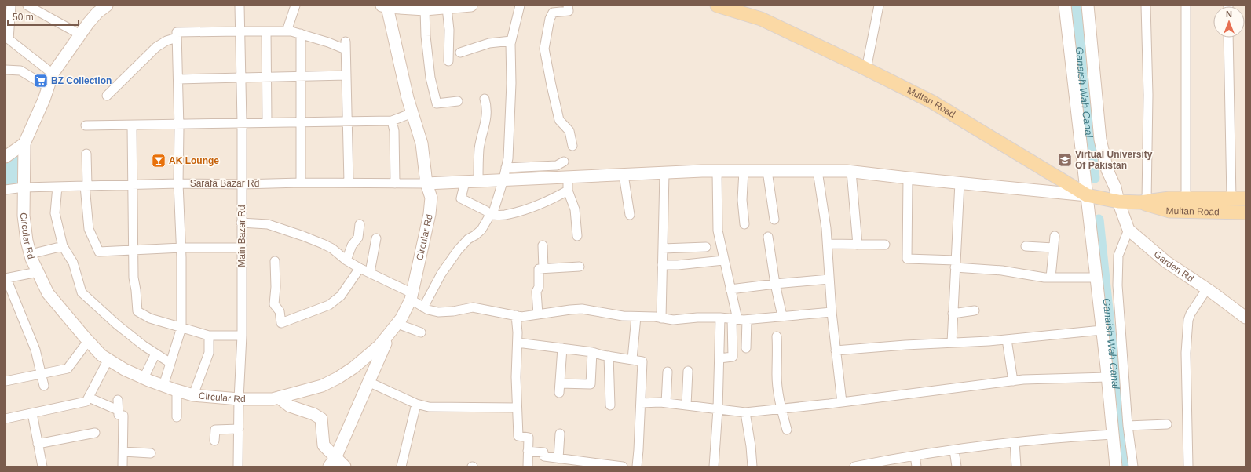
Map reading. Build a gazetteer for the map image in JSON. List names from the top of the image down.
{
  "streets": {
    "main road": ["Multan Road"],
    "street": [
      "Sarafa Bazar Rd",
      "Circular Rd",
      "Main Bazar Rd",
      "Garden Rd"
    ]
  },
  "crossings": [
    ["Multan Road", "Garden Rd"],
    ["Sarafa Bazar Rd", "Circular Rd"],
    ["Sarafa Bazar Rd", "Main Bazar Rd"],
    ["Circular Rd", "Main Bazar Rd"]
  ],
  "water": ["Ganaish Wah Canal"],
  "places": {
    "supermarket": ["BZ Collection"],
    "school or university": ["Virtual University Of Pakistan"],
    "bar": ["AK Lounge"]
  },
  "scale_bar": "50 m",
  "north": "top"
}
